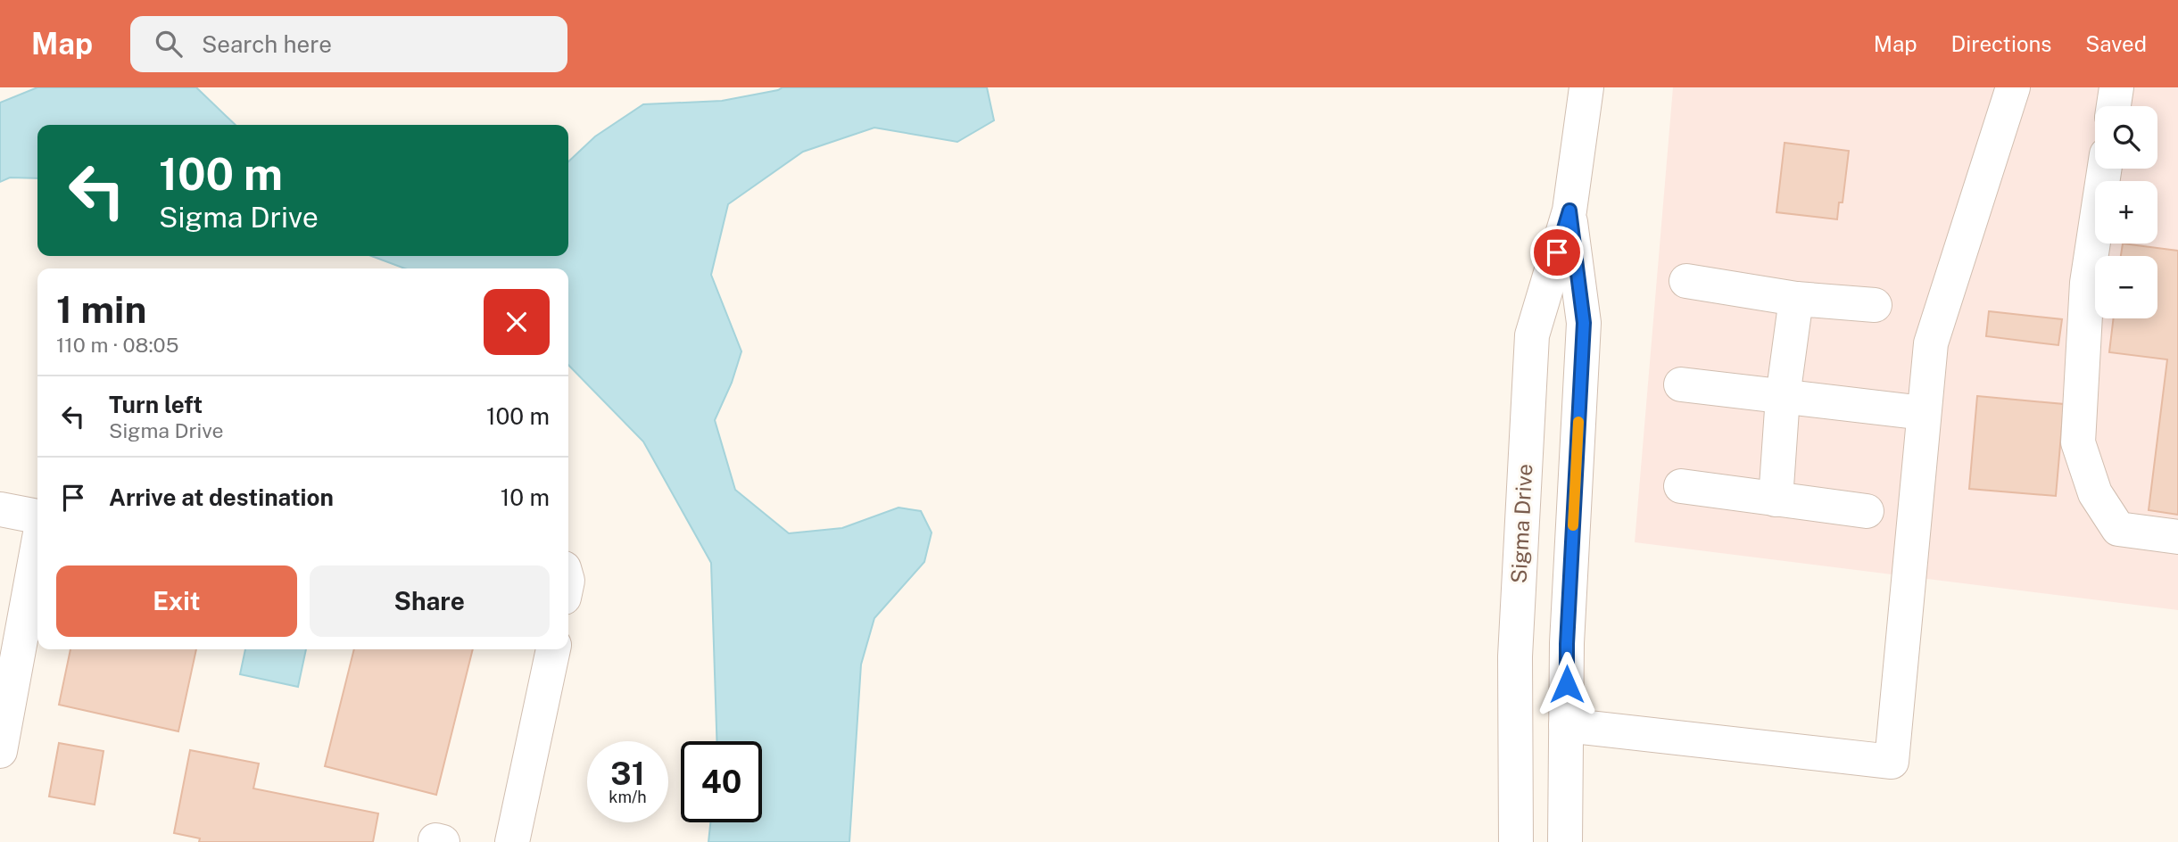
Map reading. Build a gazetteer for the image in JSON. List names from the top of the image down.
{
  "streets": {
    "street": ["Sigma Drive"]
  },
  "page": {
    "header": "Map",
    "search": "Search here",
    "nav": ["Map", "Directions", "Saved"],
    "map_buttons": ["+", "−"],
    "turn": ["100 m", "Sigma Drive"],
    "heading": ["1 min", "110 m · 08:05"],
    "list": [
      {
        "name": "Turn left",
        "note": "Sigma Drive",
        "value": "100 m"
      },
      {
        "name": "Arrive at destination",
        "value": "10 m"
      }
    ],
    "buttons": ["Exit", "Share"],
    "speed": "31 km/h",
    "limit": "40"
  }
}
